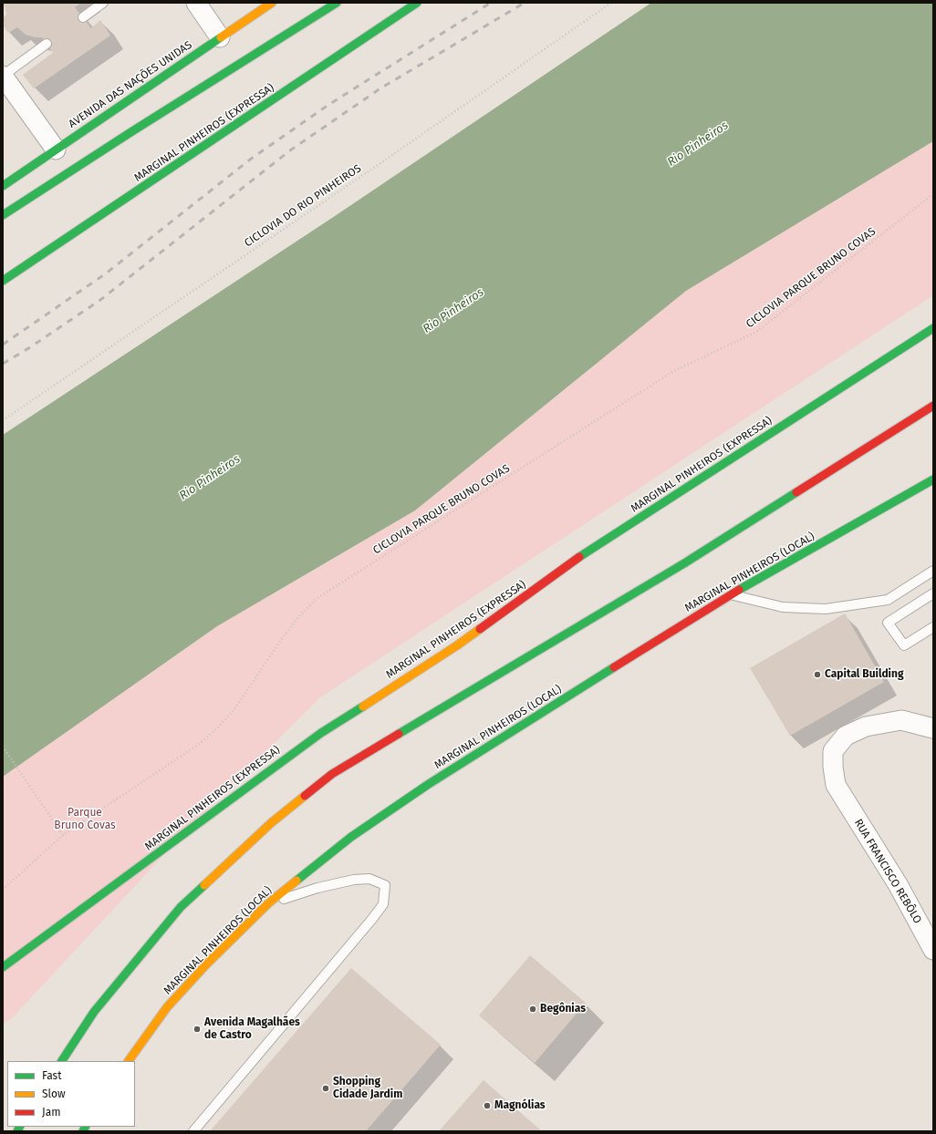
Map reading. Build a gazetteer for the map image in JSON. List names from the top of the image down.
{
  "streets": {
    "highway": ["AVENIDA DAS NAÇÕES UNIDAS", "MARGINAL PINHEIROS (EXPRESSA)", "MARGINAL PINHEIROS (LOCAL)"],
    "street": ["RUA FRANCISCO REBÔLO"],
    "path": ["CICLOVIA DO RIO PINHEIROS", "CICLOVIA PARQUE BRUNO COVAS"]
  },
  "water": ["Rio Pinheiros"],
  "parks": ["Parque Bruno Covas"],
  "places": [
    "Capital Building",
    "Begônias",
    "Avenida Magalhães de Castro",
    "Shopping Cidade Jardim",
    "Magnólias"
  ],
  "legend": ["Fast", "Slow", "Jam"]
}
